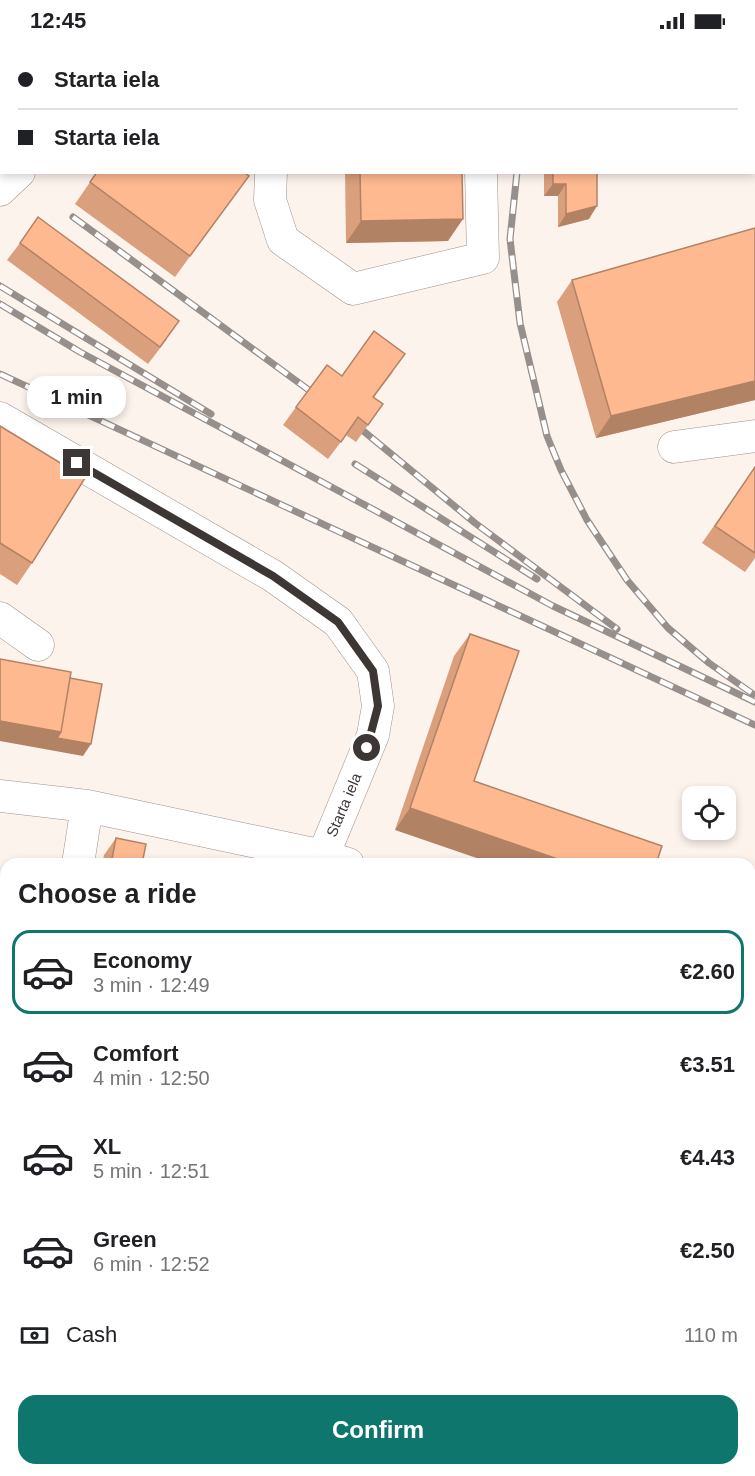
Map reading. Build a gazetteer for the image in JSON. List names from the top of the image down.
{
  "streets": {
    "street": ["Starta iela"]
  },
  "page": {
    "status": "12:45",
    "banner": ["Starta iela", "Starta iela"],
    "bubble": "1 min",
    "heading": "Choose a ride",
    "list": [
      {
        "name": "Economy",
        "note": "3 min · 12:49",
        "value": "€2.60"
      },
      {
        "name": "Comfort",
        "note": "4 min · 12:50",
        "value": "€3.51"
      },
      {
        "name": "XL",
        "note": "5 min · 12:51",
        "value": "€4.43"
      },
      {
        "name": "Green",
        "note": "6 min · 12:52",
        "value": "€2.50"
      }
    ],
    "pay": ["Cash", "110 m"],
    "buttons": "Confirm"
  }
}
